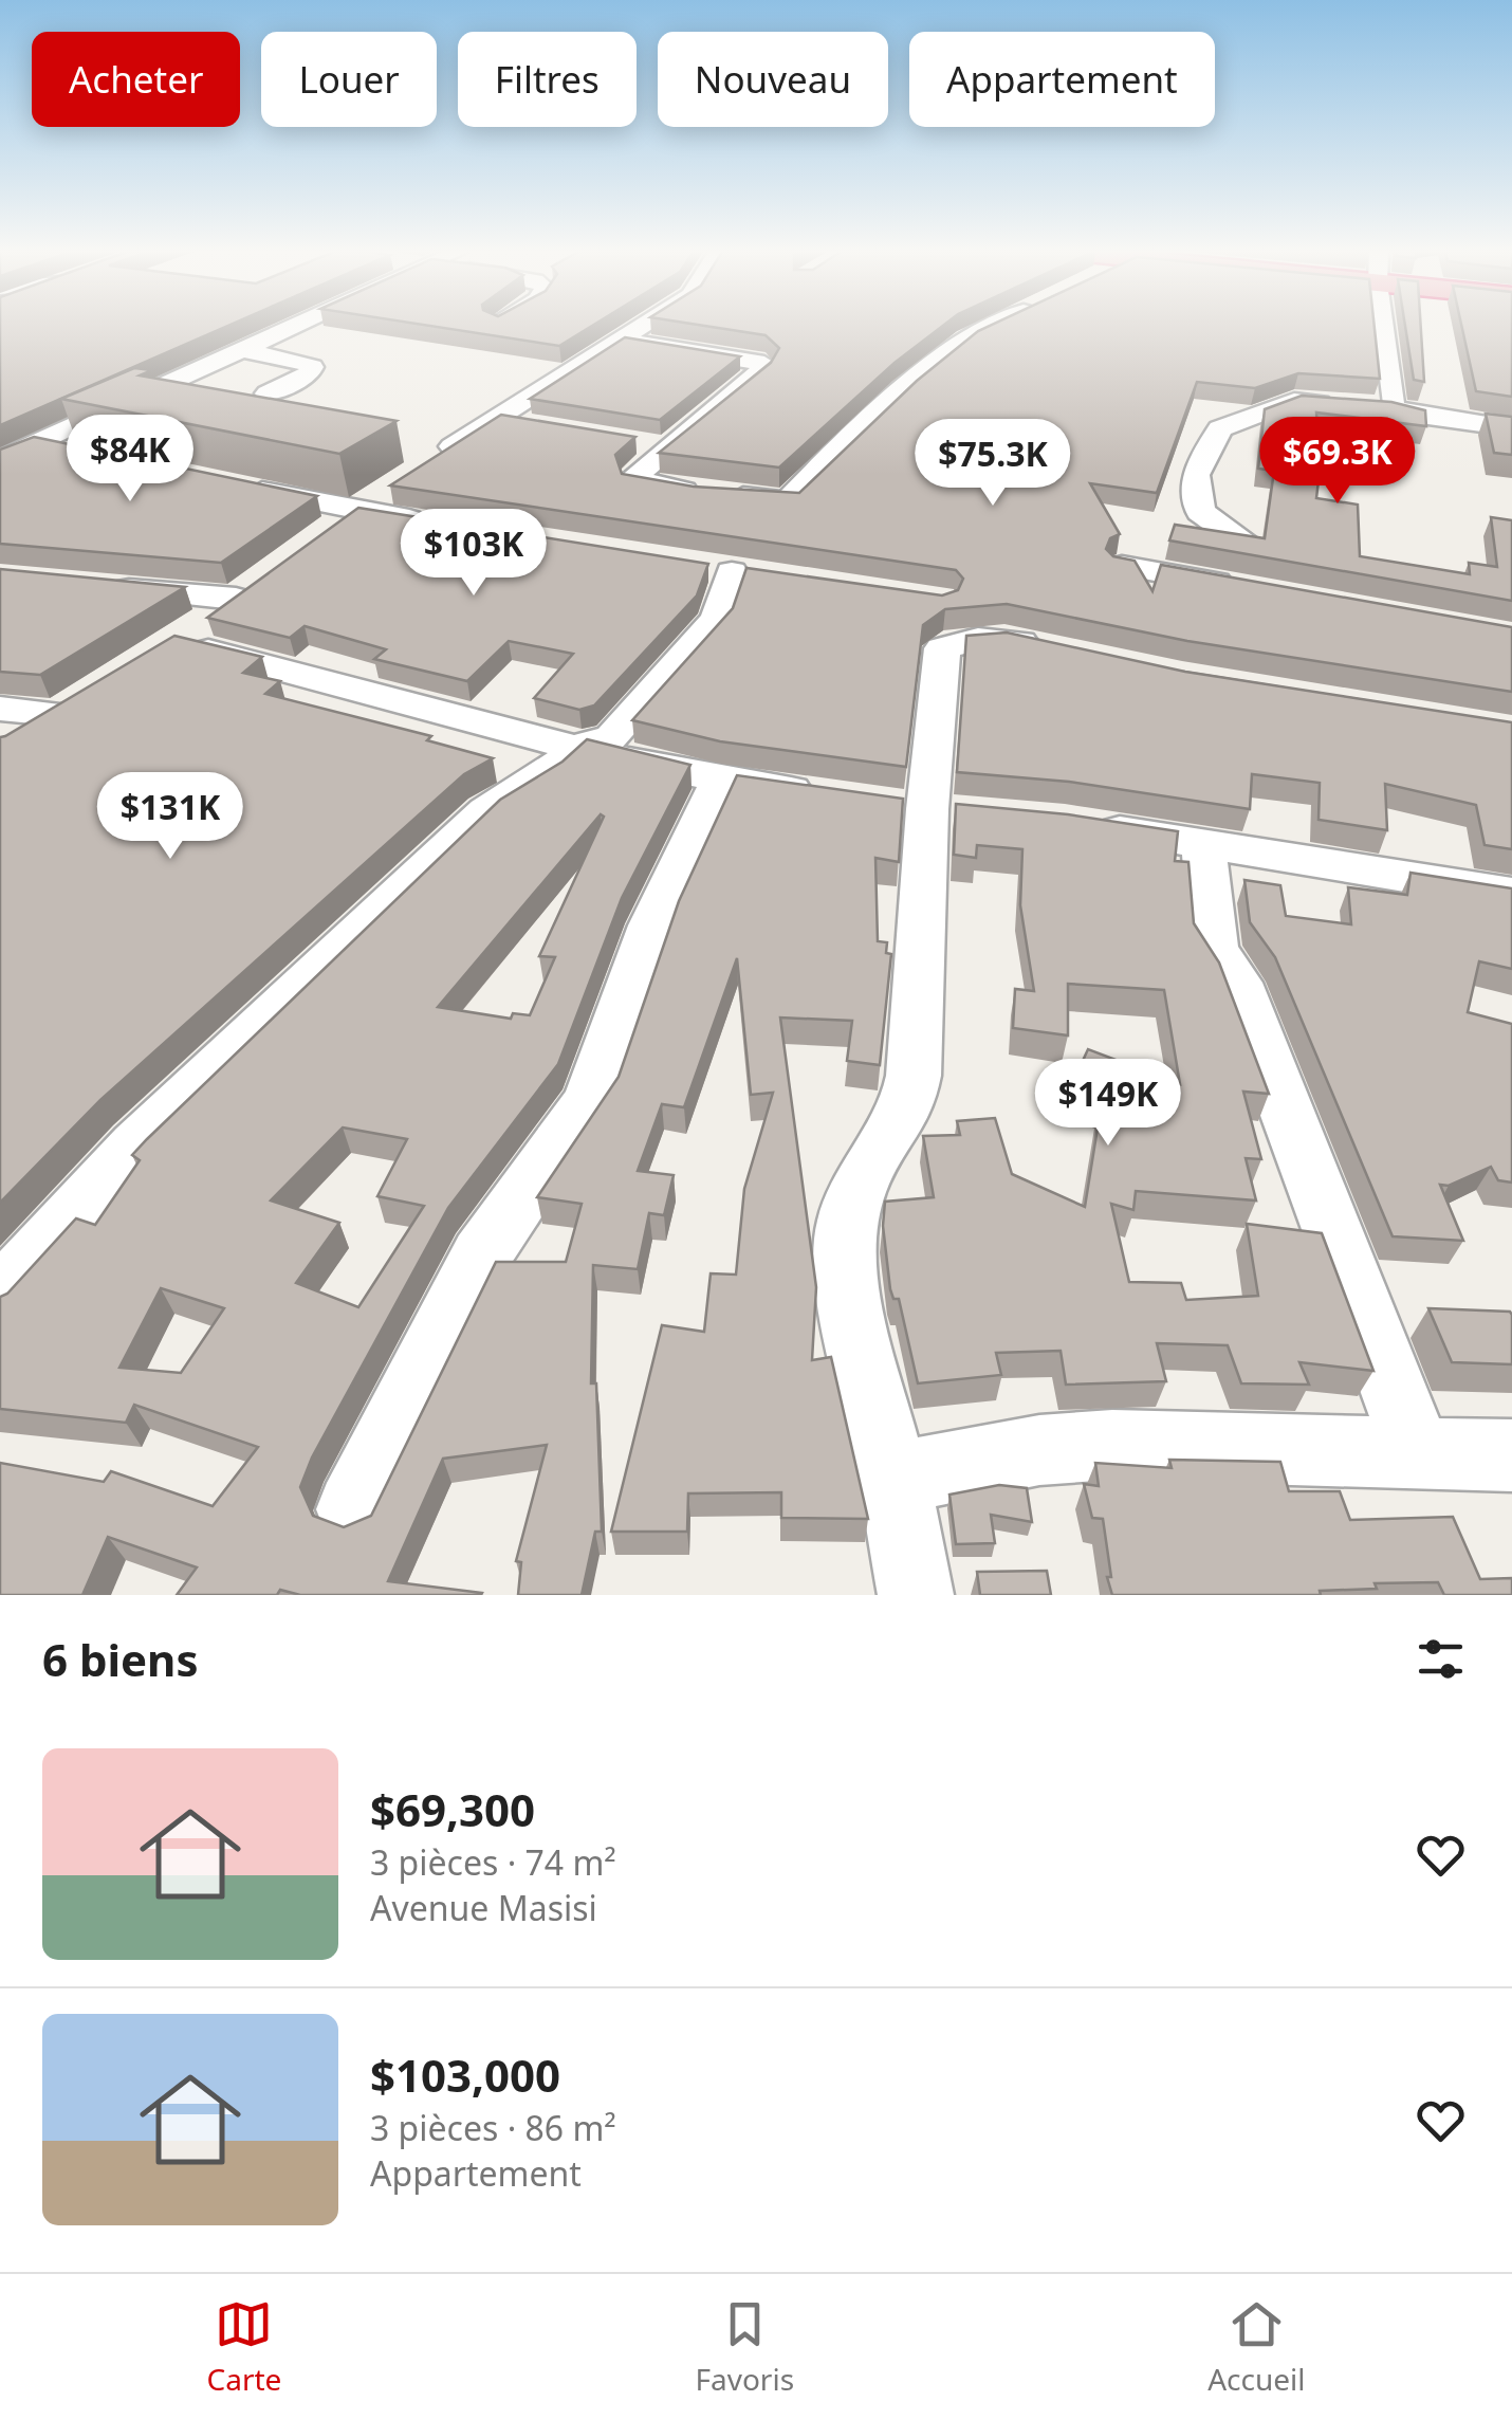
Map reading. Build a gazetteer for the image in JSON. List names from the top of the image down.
{
  "page": {
    "chip": [
      "Acheter",
      "Louer",
      "Filtres",
      "Nouveau",
      "Appartement"
    ],
    "price": [
      "$84K",
      "$69.3K",
      "$75.3K",
      "$103K",
      "$131K",
      "$149K"
    ],
    "heading": "6 biens",
    "list": [
      {
        "name": "$69,300",
        "note": "3 pièces · 74 m² · Avenue Masisi"
      },
      {
        "name": "$103,000",
        "note": "3 pièces · 86 m² · Appartement"
      }
    ],
    "tabs": ["Carte", "Favoris", "Accueil"]
  }
}
